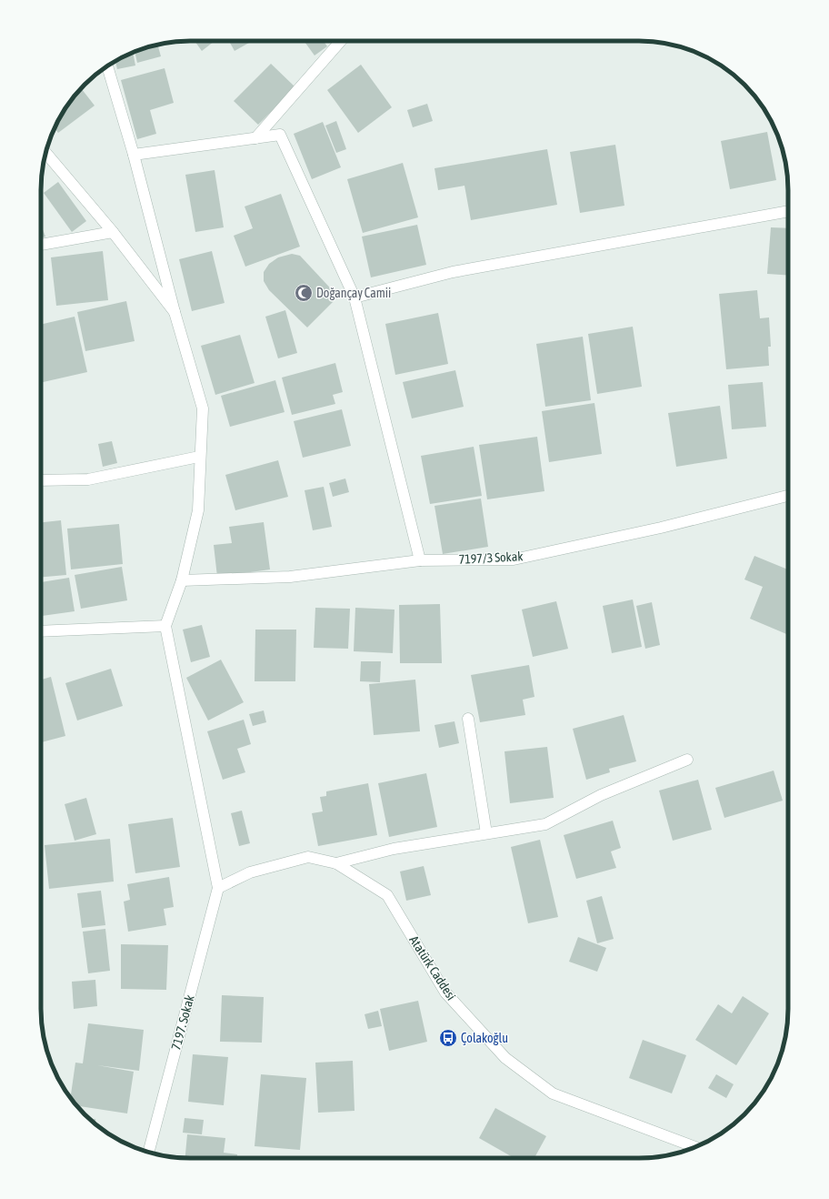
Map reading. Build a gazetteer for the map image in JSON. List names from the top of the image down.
{
  "streets": {
    "street": ["7197/3 Sokak", "Atatürk Caddesi", "7197. Sokak"]
  },
  "crossings": [
    ["Atatürk Caddesi", "7197. Sokak"]
  ],
  "places": {
    "mosque": ["Doğançay Camii"],
    "bus stop": ["Çolakoğlu"]
  }
}
